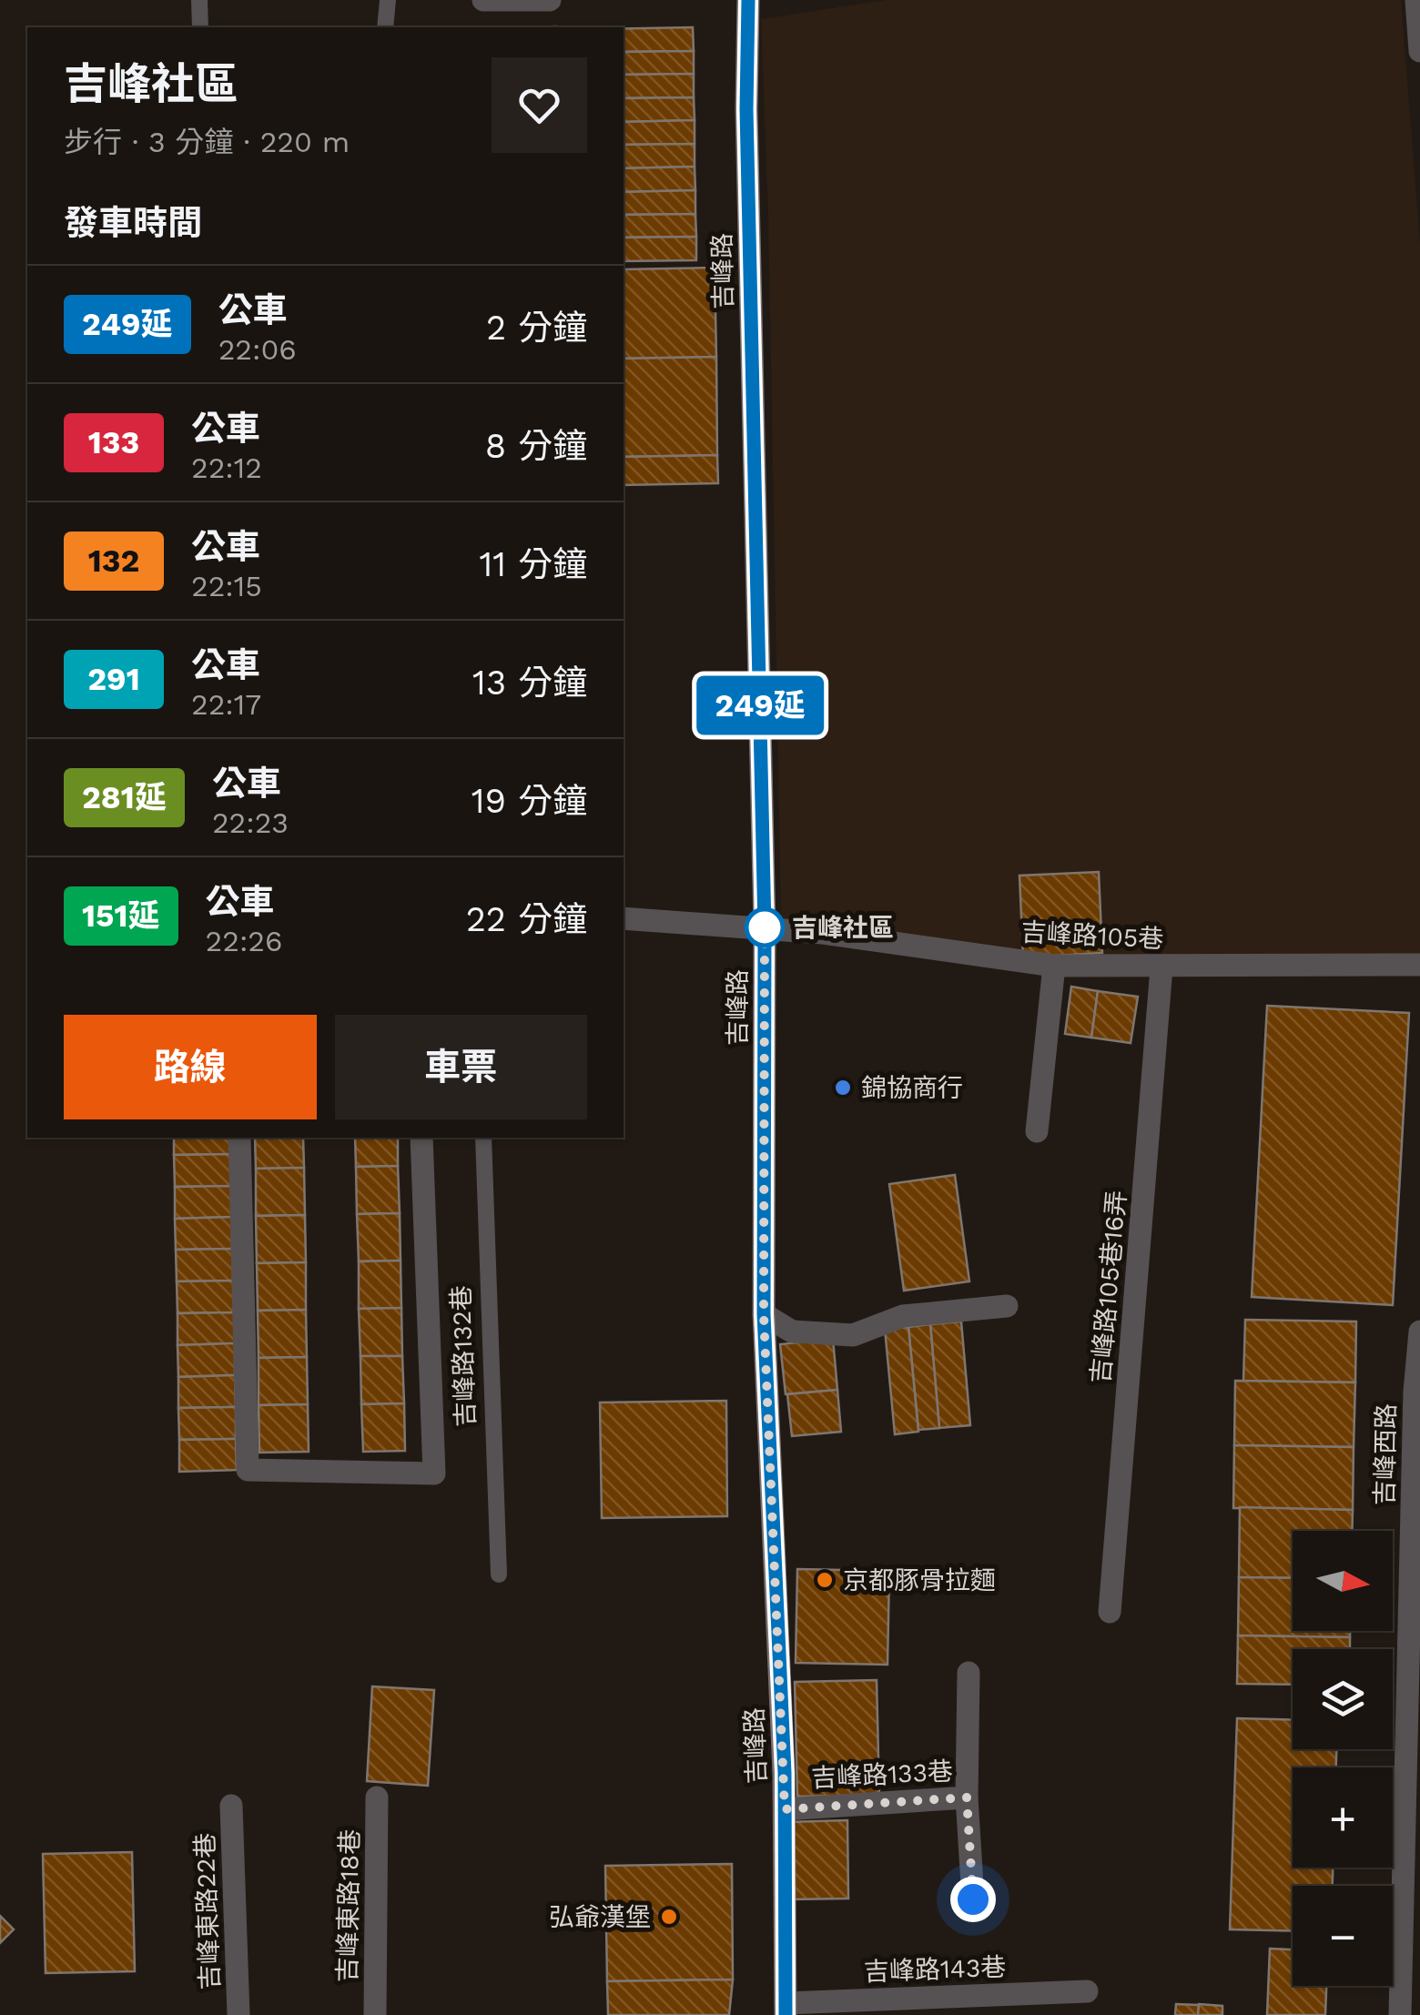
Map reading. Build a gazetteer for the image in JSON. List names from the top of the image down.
{
  "streets": {
    "street": [
      "吉峰路",
      "吉峰路105巷",
      "吉峰路105巷16弄",
      "吉峰西路",
      "吉峰路133巷",
      "吉峰東路18巷",
      "吉峰東路22巷",
      "吉峰路143巷"
    ],
    "lane": ["吉峰路132巷"]
  },
  "crossings": [
    ["吉峰路", "吉峰路105巷"],
    ["吉峰路", "吉峰路133巷"],
    ["吉峰路", "吉峰路143巷"],
    ["吉峰路105巷", "吉峰路105巷16弄"]
  ],
  "places": [
    "吉峰社區",
    "錦協商行",
    "京都豚骨拉麵",
    "弘爺漢堡"
  ],
  "lines": ["bus line 249延"],
  "north": "right",
  "page": {
    "on_map": "249延",
    "heading": [
      ["吉峰社區", "步行 · 3 分鐘 · 220 m"],
      "發車時間"
    ],
    "list": [
      {
        "mark": "249延",
        "name": "公車",
        "note": "22:06",
        "value": "2 分鐘"
      },
      {
        "mark": "133",
        "name": "公車",
        "note": "22:12",
        "value": "8 分鐘"
      },
      {
        "mark": "132",
        "name": "公車",
        "note": "22:15",
        "value": "11 分鐘"
      },
      {
        "mark": "291",
        "name": "公車",
        "note": "22:17",
        "value": "13 分鐘"
      },
      {
        "mark": "281延",
        "name": "公車",
        "note": "22:23",
        "value": "19 分鐘"
      },
      {
        "mark": "151延",
        "name": "公車",
        "note": "22:26",
        "value": "22 分鐘"
      }
    ],
    "buttons": ["路線", "車票"],
    "map_buttons": ["+", "−"]
  }
}
